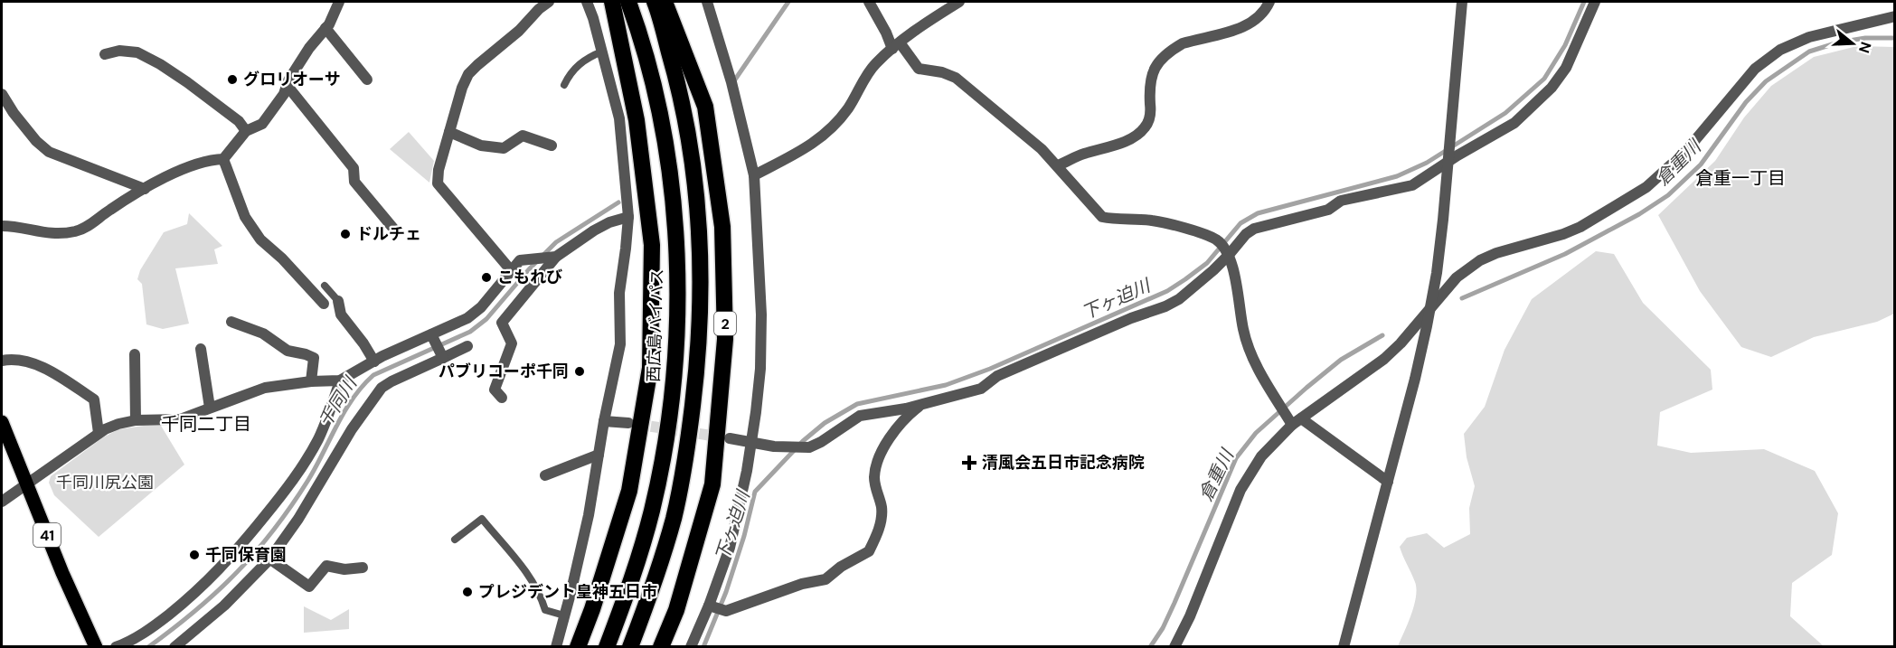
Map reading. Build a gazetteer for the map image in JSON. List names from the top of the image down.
{
  "streets": {
    "highway": ["2", "西広島バイパス"],
    "main road": ["41"]
  },
  "districts": ["倉重一丁目", "千同二丁目"],
  "water": ["倉重川", "下ヶ迫川", "千同川"],
  "parks": ["千同川尻公園"],
  "places": {
    "other": [
      "グロリオーサ",
      "ドルチェ",
      "こもれび",
      "パブリコーポ千同",
      "千同保育園",
      "プレジデント皇神五日市"
    ],
    "health": ["清風会五日市記念病院"]
  },
  "north": "right"
}
